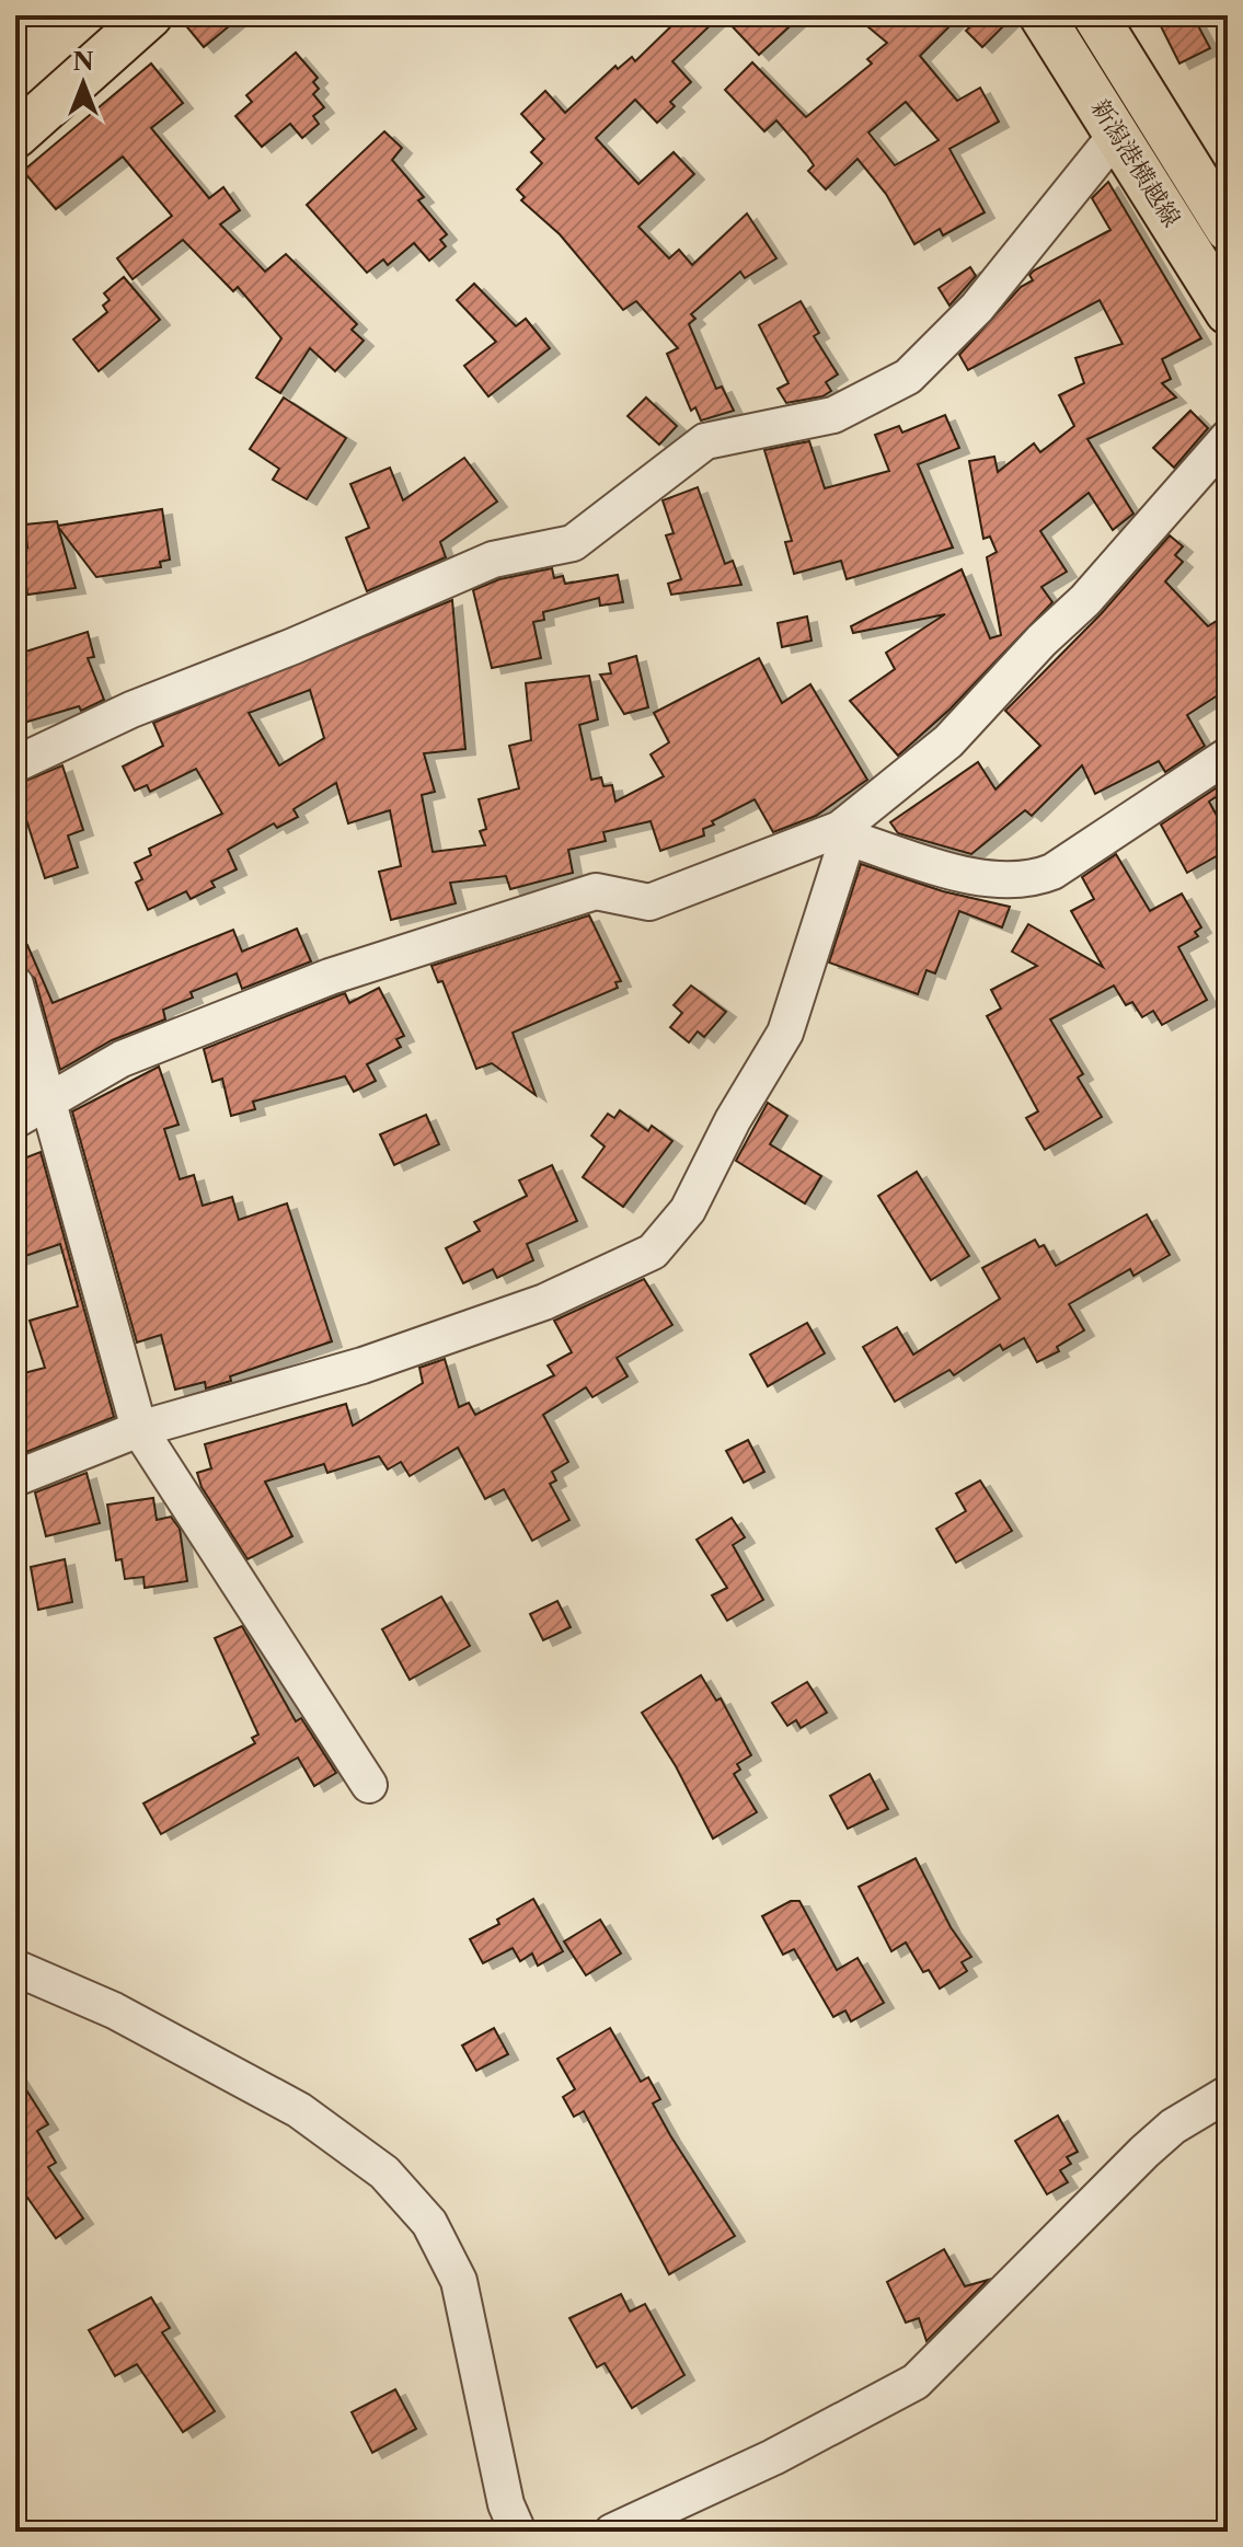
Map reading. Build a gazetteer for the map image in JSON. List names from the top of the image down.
{
  "streets": {
    "main road": ["新潟港横越線"]
  },
  "north": "top"
}
